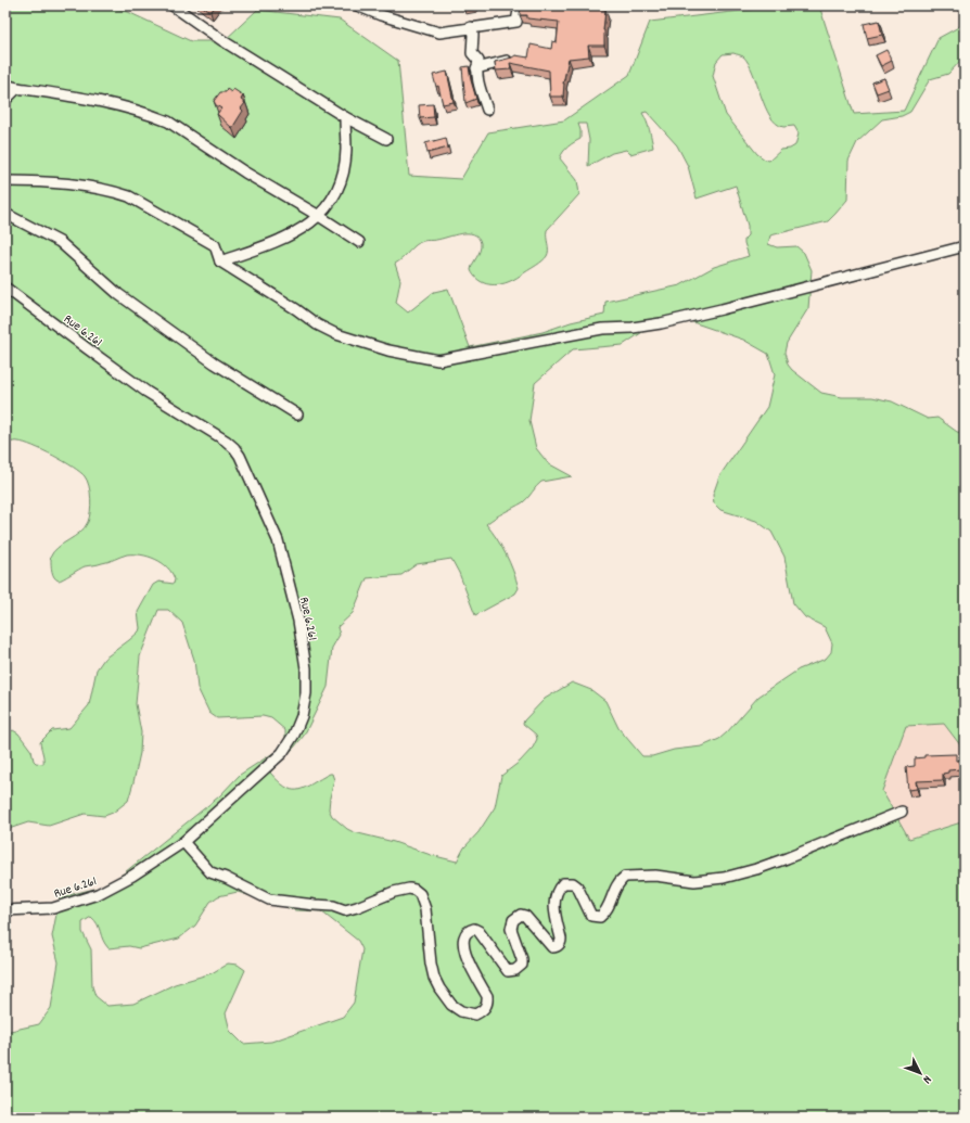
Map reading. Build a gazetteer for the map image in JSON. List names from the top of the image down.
{
  "streets": {
    "street": ["Rue 6.261"]
  },
  "north": "bottom right"
}
